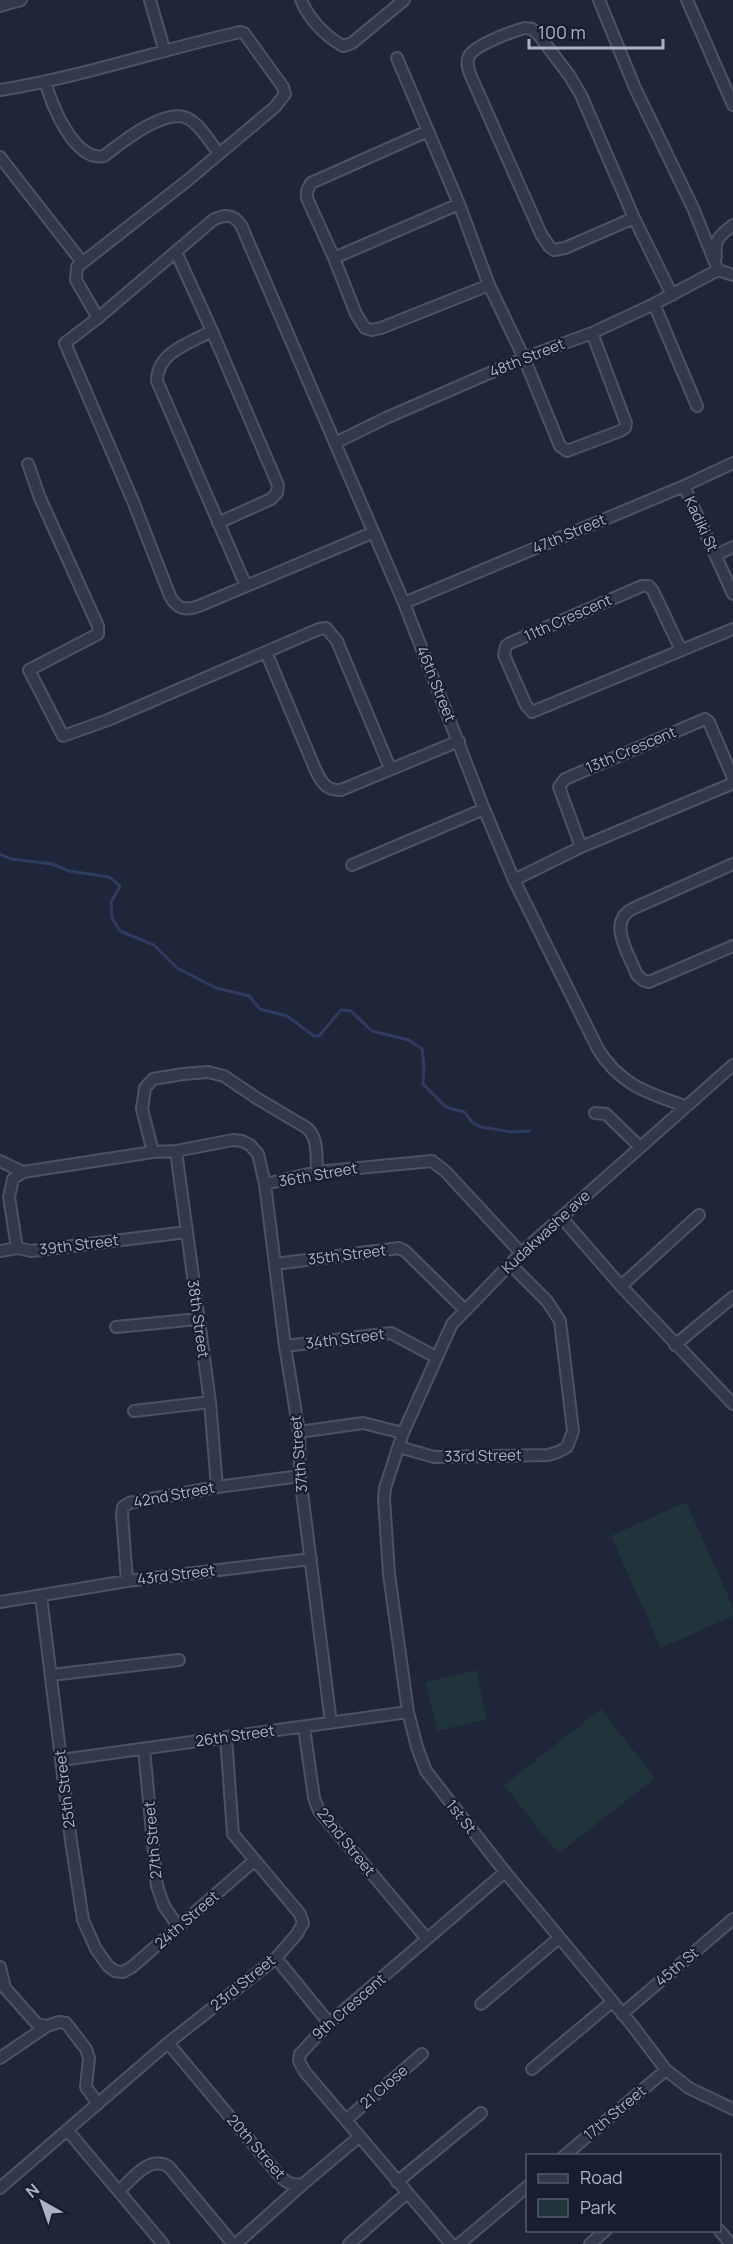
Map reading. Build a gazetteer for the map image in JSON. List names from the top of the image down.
{
  "streets": {
    "street": [
      "48th Street",
      "Kadiki St",
      "47th Street",
      "11th Crescent",
      "46th Street",
      "13th Crescent",
      "36th Street",
      "Kudakwashe ave",
      "39th Street",
      "35th Street",
      "38th Street",
      "34th Street",
      "37th Street",
      "33rd Street",
      "42nd Street",
      "43rd Street",
      "26th Street",
      "25th Street",
      "1st St",
      "27th Street",
      "22nd Street",
      "24th Street",
      "45th St",
      "23rd Street",
      "9th Crescent",
      "21 Close",
      "17th Street",
      "20th Street"
    ]
  },
  "crossings": [
    ["48th Street", "46th Street"],
    ["Kadiki St", "47th Street"],
    ["47th Street", "46th Street"],
    ["46th Street", "13th Crescent"],
    ["46th Street", "Kudakwashe ave"],
    ["36th Street", "Kudakwashe ave"],
    ["36th Street", "39th Street"],
    ["36th Street", "38th Street"],
    ["36th Street", "37th Street"],
    ["Kudakwashe ave", "35th Street"],
    ["Kudakwashe ave", "34th Street"],
    ["Kudakwashe ave", "33rd Street"],
    ["Kudakwashe ave", "1st St"],
    ["39th Street", "38th Street"],
    ["35th Street", "37th Street"],
    ["38th Street", "42nd Street"],
    ["34th Street", "37th Street"],
    ["37th Street", "42nd Street"],
    ["37th Street", "43rd Street"],
    ["37th Street", "26th Street"],
    ["33rd Street", "1st St"],
    ["42nd Street", "43rd Street"],
    ["43rd Street", "25th Street"],
    ["26th Street", "25th Street"],
    ["26th Street", "1st St"],
    ["26th Street", "27th Street"],
    ["26th Street", "22nd Street"],
    ["25th Street", "24th Street"],
    ["1st St", "45th St"],
    ["1st St", "9th Crescent"],
    ["1st St", "17th Street"],
    ["27th Street", "24th Street"],
    ["22nd Street", "9th Crescent"],
    ["24th Street", "23rd Street"],
    ["23rd Street", "20th Street"],
    ["9th Crescent", "21 Close"],
    ["9th Crescent", "20th Street"]
  ],
  "legend": ["Road", "Park"],
  "scale_bar": "100 m",
  "north": "top left"
}
